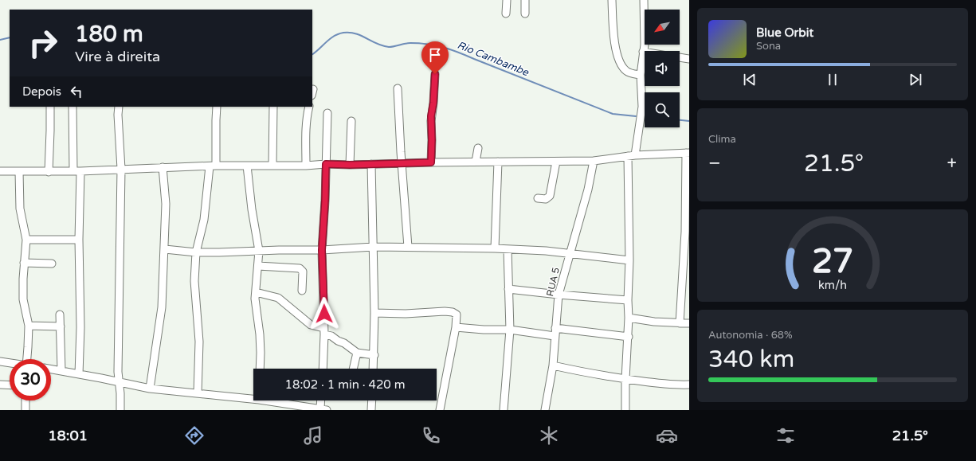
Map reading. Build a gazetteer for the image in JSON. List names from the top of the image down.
{
  "streets": {
    "street": ["RUA 5"]
  },
  "water": ["Rio Cambambe"],
  "north": "bottom left",
  "page": {
    "turn": ["180 m", "Vire à direita"],
    "song": ["Blue Orbit", "Sona"],
    "then": "Depois",
    "tile": [
      "Clima",
      ["Autonomia · 68%", "340 km"]
    ],
    "heat": ["−", "21.5°", "+"],
    "limit": "30",
    "trip": "18:02 · 1 min · 420 m",
    "tabs": ["18:01", "21.5°"],
    "gauge": ["27", "km/h"]
  }
}
